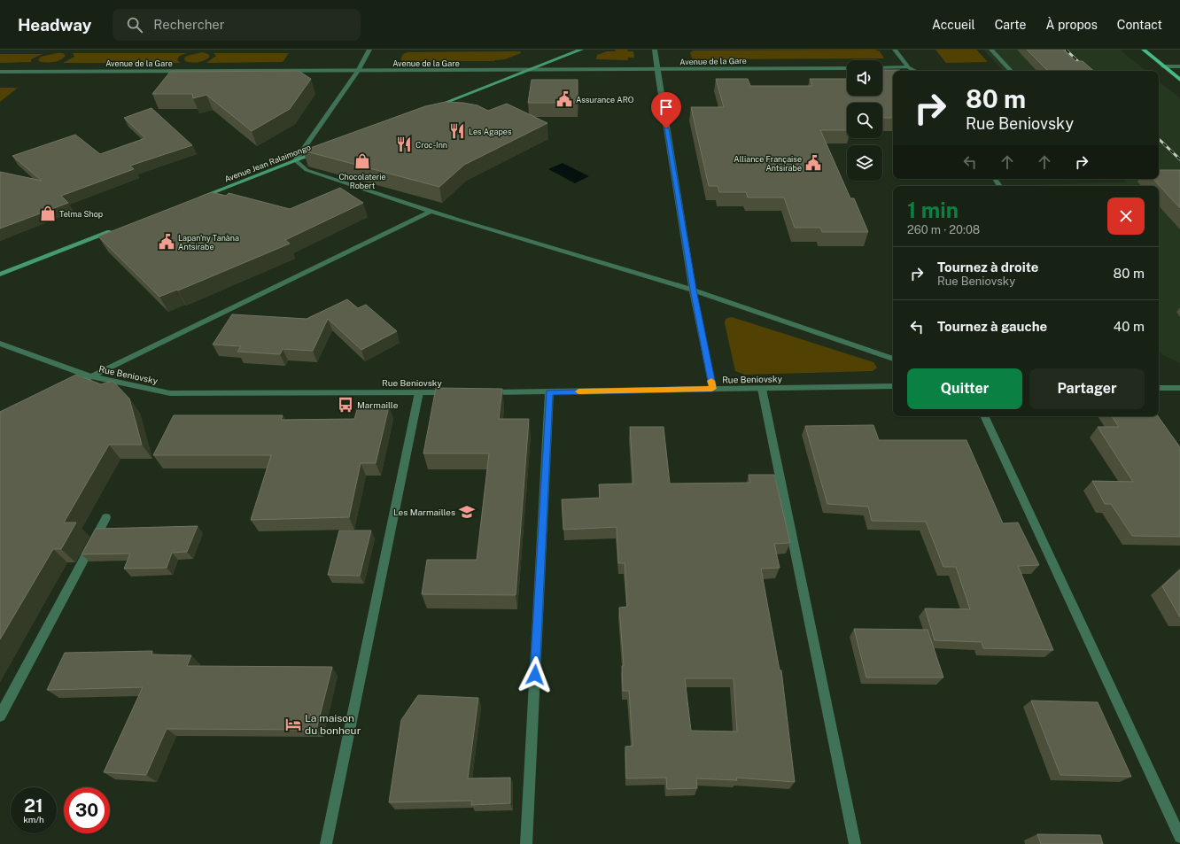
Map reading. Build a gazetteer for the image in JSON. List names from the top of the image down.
{
  "streets": {
    "main road": ["Avenue Jean Ralaimongo"],
    "street": ["Avenue de la Gare", "Rue Beniovsky"]
  },
  "places": {
    "public building": ["Assurance ARO", "Alliance Française Antsirabe", "Lapan'ny Tanàna Antsirabe"],
    "restaurant": ["Les Agapes", "Croc-Inn"],
    "shop": ["Chocolaterie Robert", "Telma Shop"],
    "bus stop": ["Marmaille"],
    "school or university": ["Les Marmailles"],
    "hotel": ["La maison du bonheur"]
  },
  "page": {
    "header": "Headway",
    "search": "Rechercher",
    "nav": [
      "Accueil",
      "Carte",
      "À propos",
      "Contact"
    ],
    "turn": ["80 m", "Rue Beniovsky"],
    "heading": ["1 min", "260 m · 20:08"],
    "list": [
      {
        "name": "Tournez à droite",
        "note": "Rue Beniovsky",
        "value": "80 m"
      },
      {
        "name": "Tournez à gauche",
        "value": "40 m"
      }
    ],
    "buttons": ["Quitter", "Partager"],
    "speed": "21 km/h",
    "limit": "30"
  }
}
